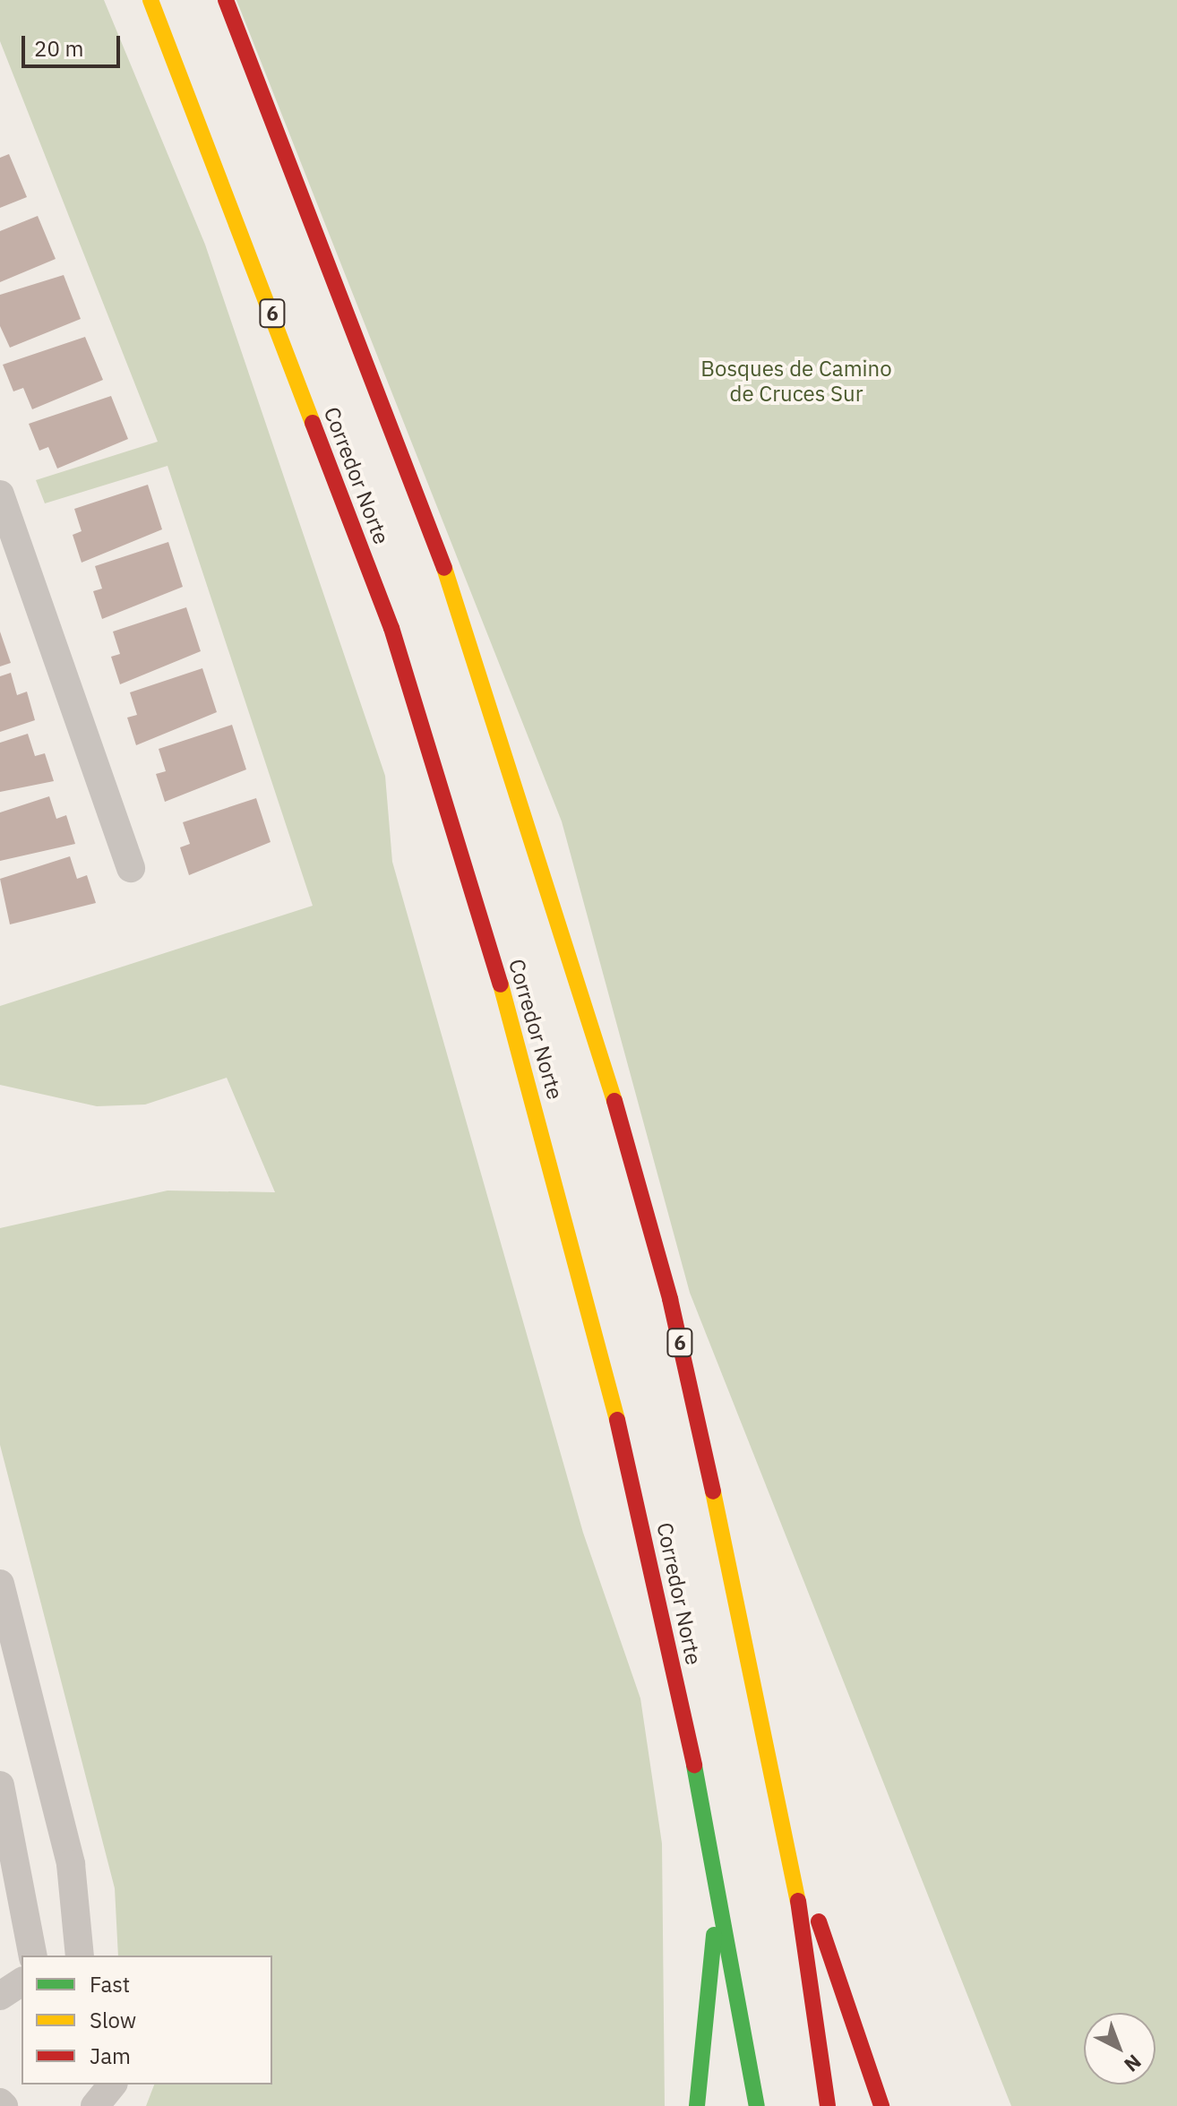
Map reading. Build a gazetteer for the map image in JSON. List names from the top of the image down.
{
  "streets": {
    "highway": ["6", "Corredor Norte"]
  },
  "parks": ["Bosques de Camino de Cruces Sur"],
  "legend": ["Fast", "Slow", "Jam"],
  "scale_bar": "20 m",
  "north": "bottom right"
}
